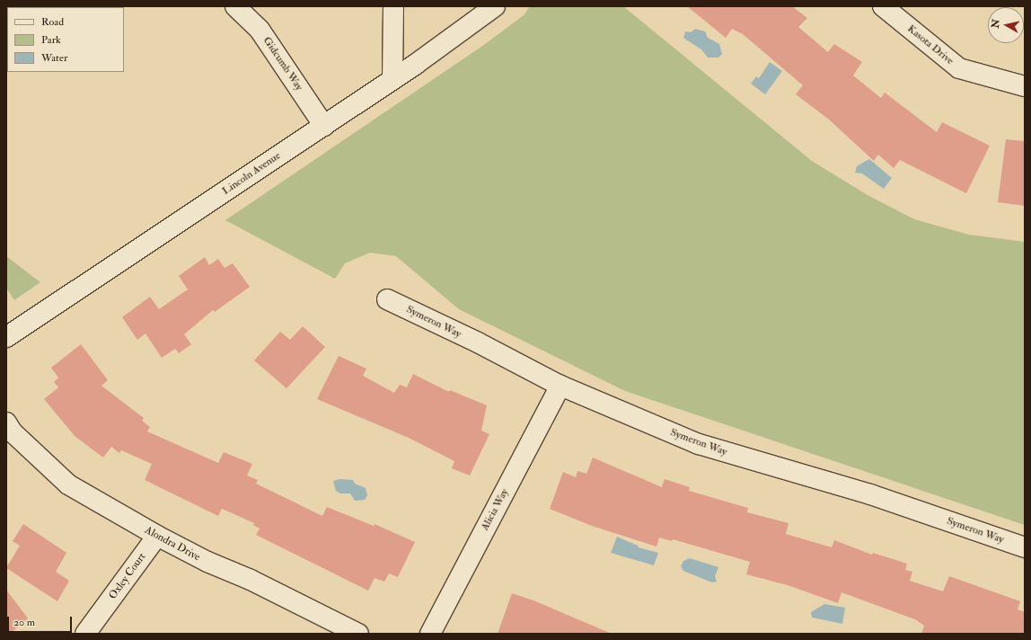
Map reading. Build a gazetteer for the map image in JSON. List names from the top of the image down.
{
  "streets": {
    "street": [
      "Kasota Drive",
      "Gidcumb Way",
      "Lincoln Avenue",
      "Symeron Way",
      "Alicia Way",
      "Alondra Drive",
      "Oxley Court"
    ]
  },
  "crossings": [
    ["Gidcumb Way", "Lincoln Avenue"],
    ["Symeron Way", "Alicia Way"],
    ["Alondra Drive", "Oxley Court"]
  ],
  "legend": ["Road", "Park", "Water"],
  "scale_bar": "20 m",
  "north": "left"
}
